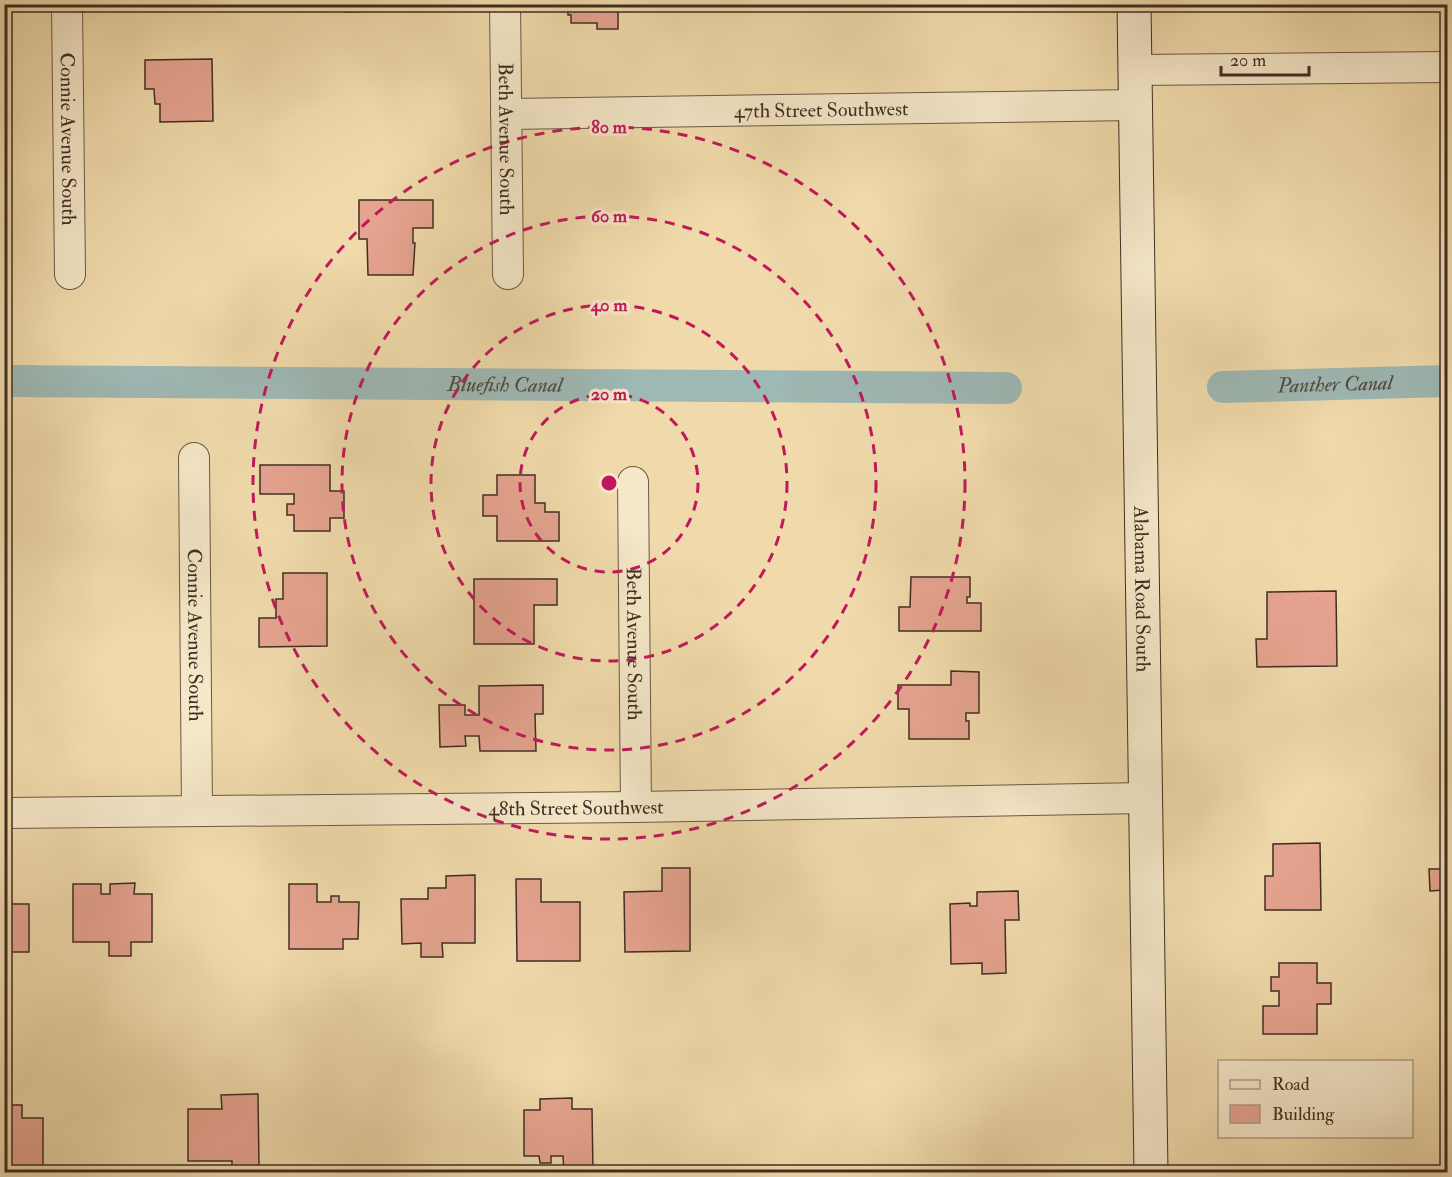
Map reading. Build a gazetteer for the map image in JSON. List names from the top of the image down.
{
  "streets": {
    "street": [
      "47th Street Southwest",
      "Connie Avenue South",
      "Beth Avenue South",
      "Alabama Road South",
      "48th Street Southwest"
    ]
  },
  "crossings": [
    ["47th Street Southwest", "Beth Avenue South"],
    ["47th Street Southwest", "Alabama Road South"],
    ["Connie Avenue South", "48th Street Southwest"],
    ["Beth Avenue South", "48th Street Southwest"],
    ["Alabama Road South", "48th Street Southwest"]
  ],
  "water": ["Panther Canal", "Bluefish Canal"],
  "legend": ["Road", "Building"],
  "scale_bar": "20 m",
  "rings": [
    "80 m",
    "60 m",
    "40 m",
    "20 m"
  ]
}
